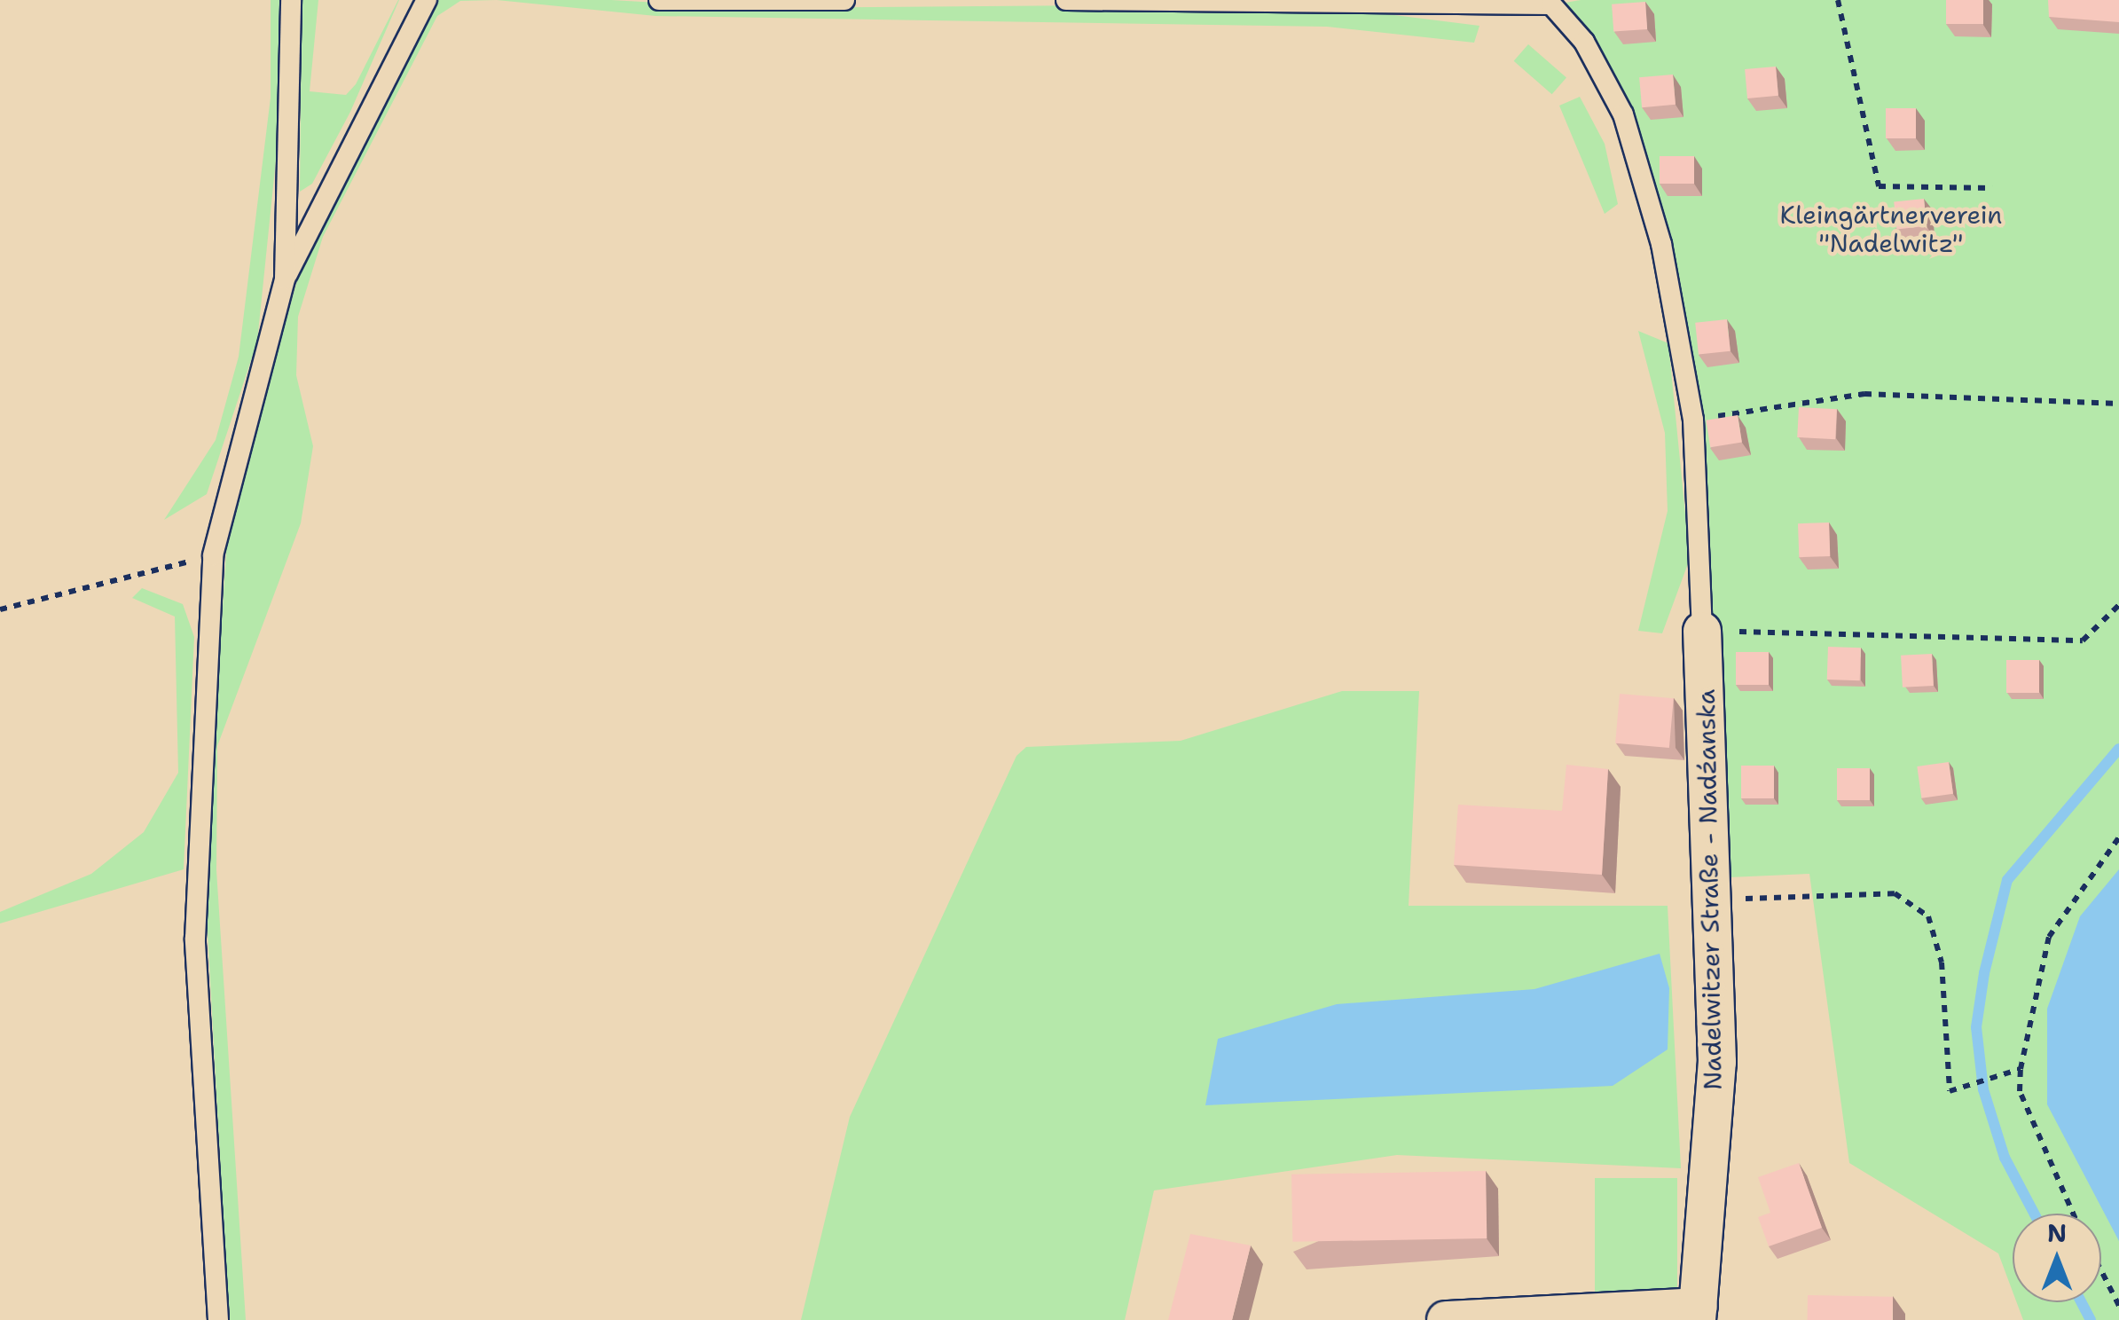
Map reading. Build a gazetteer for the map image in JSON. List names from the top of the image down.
{
  "streets": {
    "street": ["Nadelwitzer Straße - Nadźanska"]
  },
  "parks": ["Kleingärtnerverein \"Nadelwitz\""],
  "north": "top"
}
